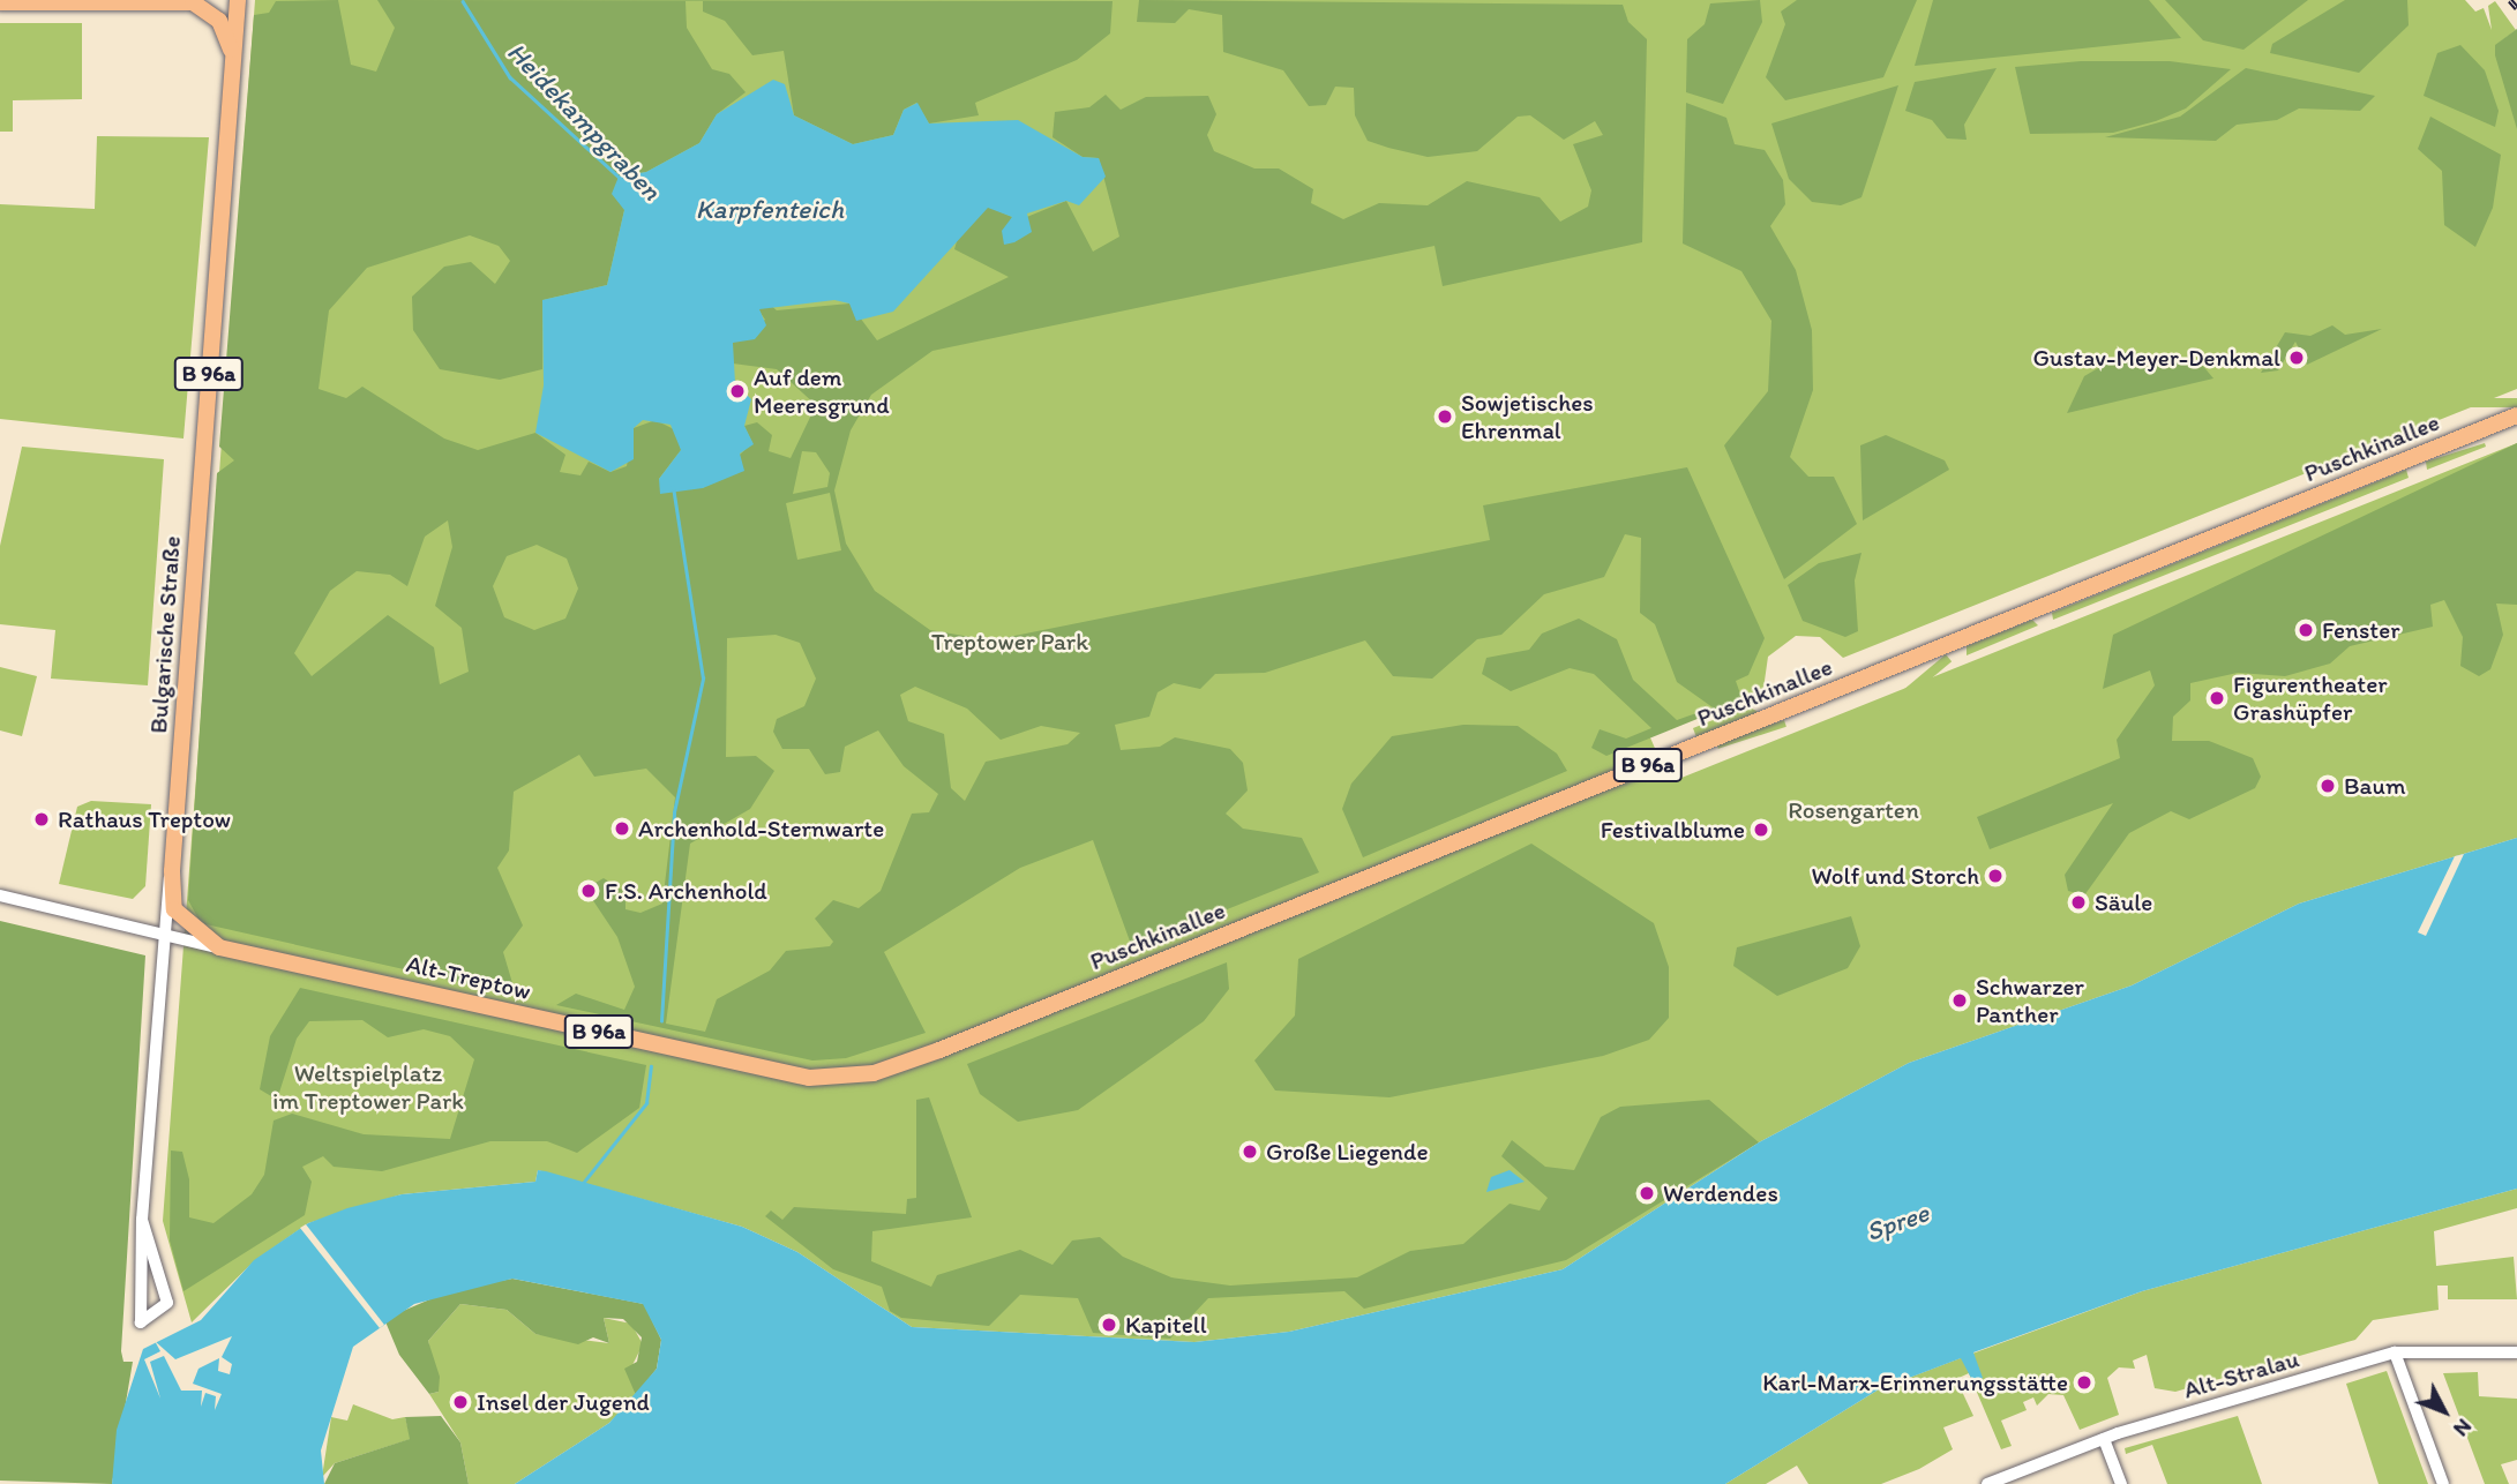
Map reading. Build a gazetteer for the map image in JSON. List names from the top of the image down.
{
  "streets": {
    "main road": [
      "B 96a",
      "Puschkinallee",
      "Bulgarische Straße",
      "Alt-Treptow"
    ],
    "street": ["Alt-Stralau"]
  },
  "crossings": [
    ["Puschkinallee", "Alt-Treptow"],
    ["Bulgarische Straße", "Alt-Treptow"]
  ],
  "water": ["Heidekampgraben", "Karpfenteich", "Spree"],
  "parks": ["Treptower Park", "Rosengarten", "Weltspielplatz im Treptower Park"],
  "places": [
    "Gustav-Meyer-Denkmal",
    "Auf dem Meeresgrund",
    "Sowjetisches Ehrenmal",
    "Fenster",
    "Figurentheater Grashüpfer",
    "Baum",
    "Rathaus Treptow",
    "Archenhold-Sternwarte",
    "Festivalblume",
    "Wolf und Storch",
    "F.S. Archenhold",
    "Säule",
    "Schwarzer Panther",
    "Große Liegende",
    "Werdendes",
    "Kapitell",
    "Karl-Marx-Erinnerungsstätte",
    "Insel der Jugend"
  ],
  "north": "bottom right"
}
